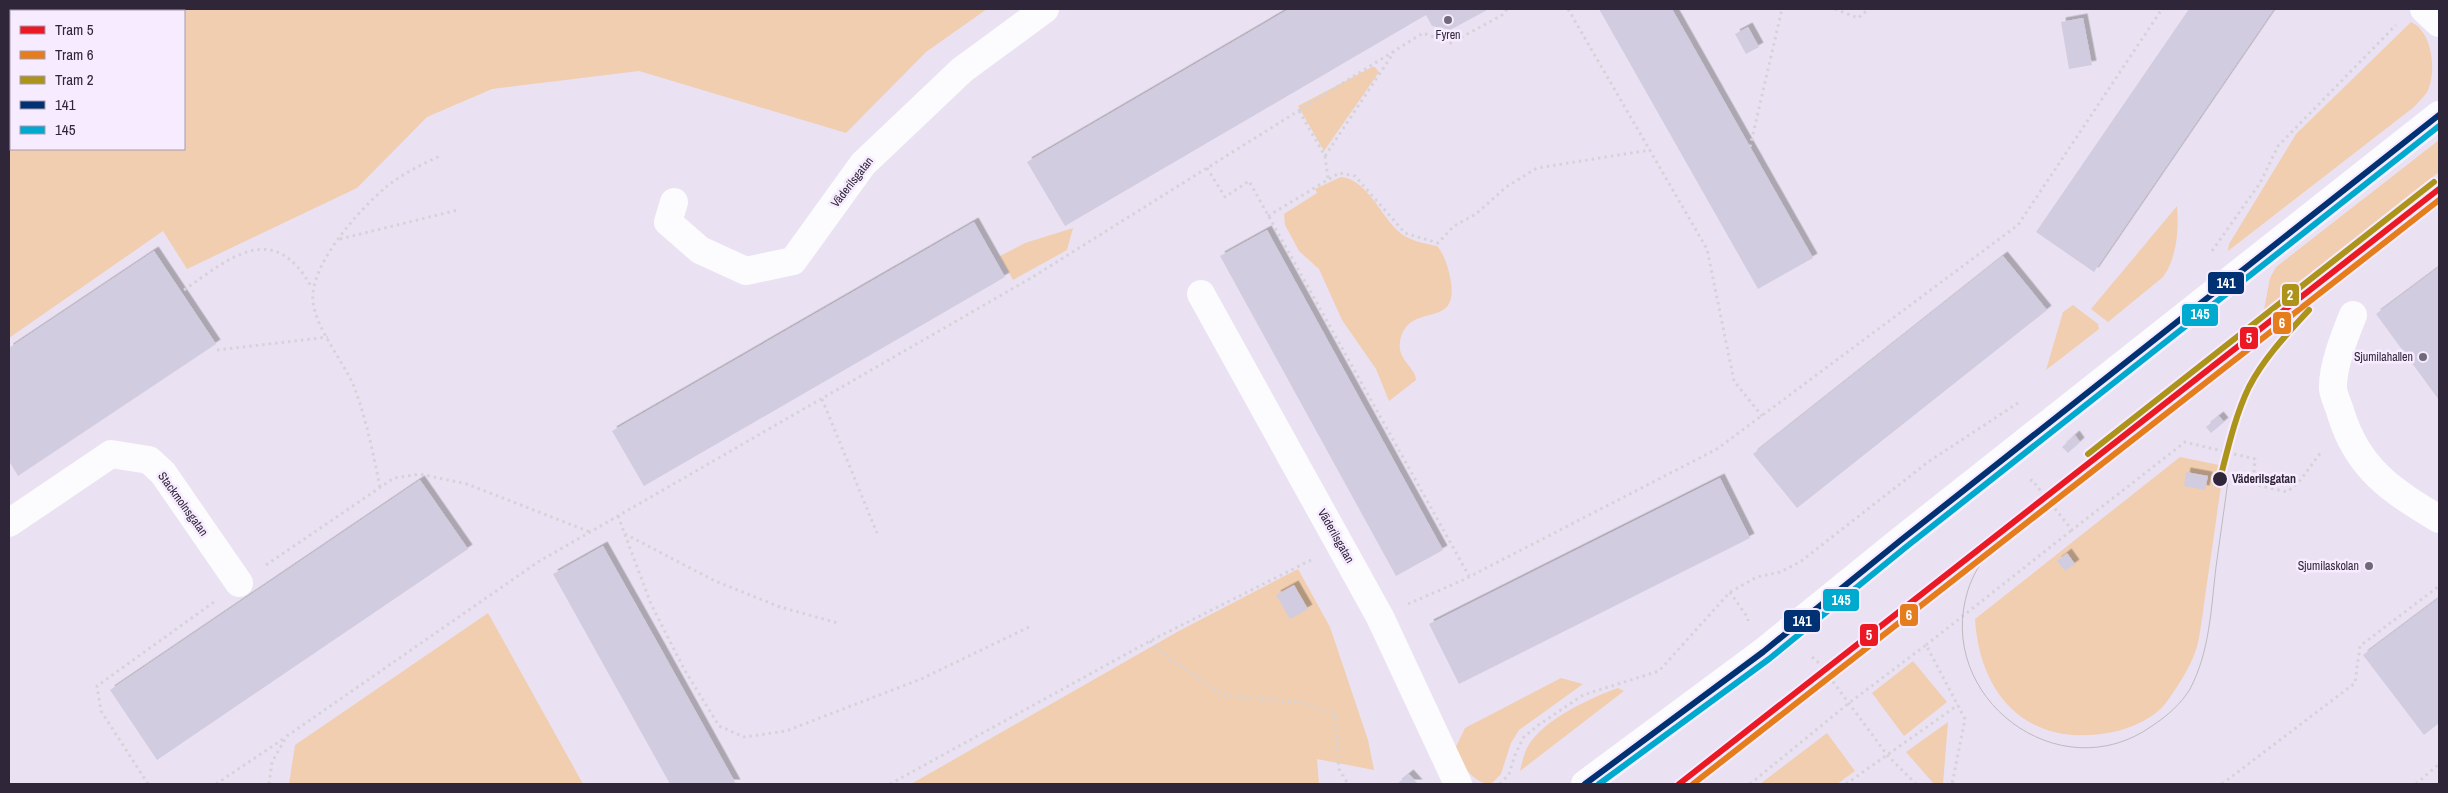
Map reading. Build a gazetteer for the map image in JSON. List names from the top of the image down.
{
  "streets": {
    "street": ["Väderilsgatan", "Stackmolnsgatan"]
  },
  "places": [
    "Fyren",
    "Sjumilahallen",
    "Väderilsgatan",
    "Sjumilaskolan"
  ],
  "lines": [
    "transit line 141",
    "transit line 145",
    "tram line 2",
    "tram line 5",
    "tram line 6"
  ],
  "legend": [
    "Tram 5",
    "Tram 6",
    "Tram 2",
    "141",
    "145"
  ]
}
